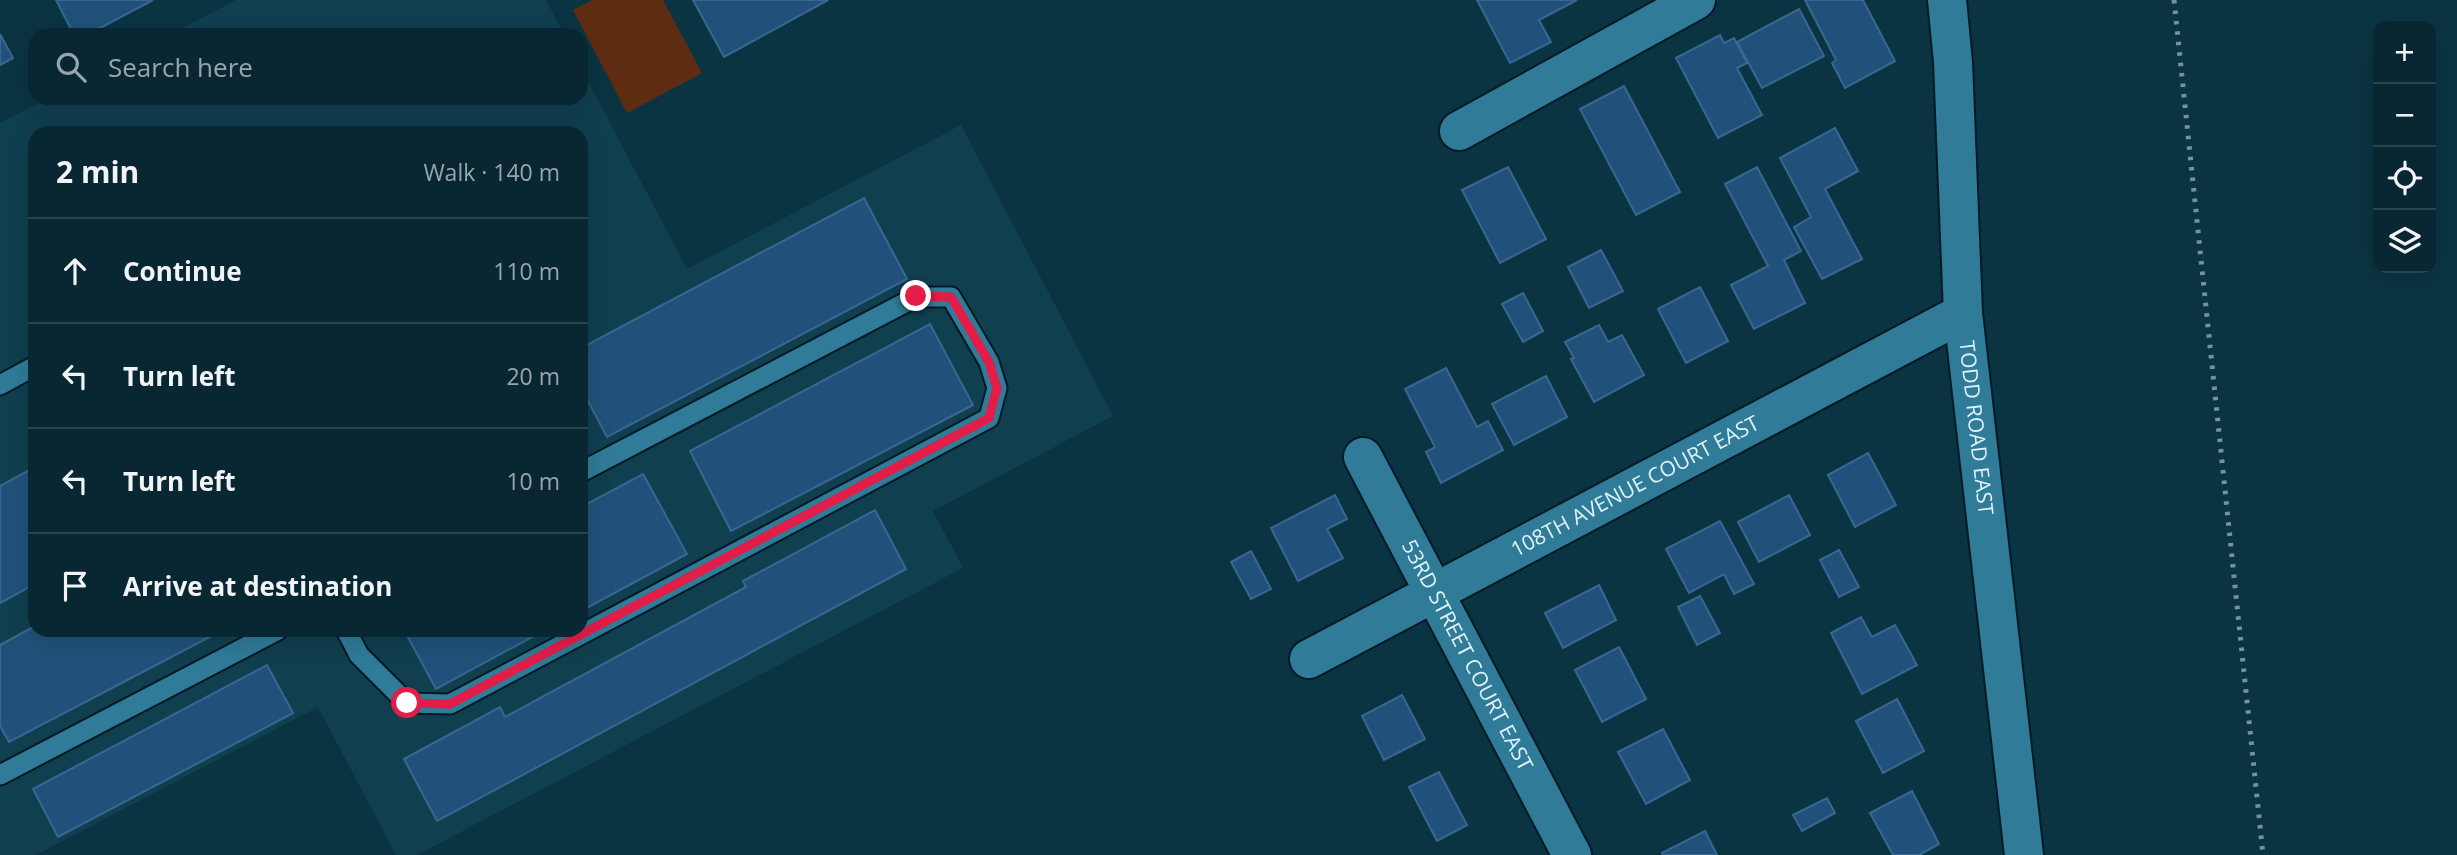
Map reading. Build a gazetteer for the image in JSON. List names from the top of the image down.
{
  "streets": {
    "street": ["TODD ROAD EAST", "108TH AVENUE COURT EAST", "53RD STREET COURT EAST"]
  },
  "crossings": [
    ["TODD ROAD EAST", "108TH AVENUE COURT EAST"],
    ["108TH AVENUE COURT EAST", "53RD STREET COURT EAST"]
  ],
  "page": {
    "map_buttons": ["+", "−"],
    "search": "Search here",
    "heading": ["2 min", "Walk · 140 m"],
    "list": [
      ["Continue", "110 m"],
      ["Turn left", "20 m"],
      ["Turn left", "10 m"],
      "Arrive at destination"
    ]
  }
}
